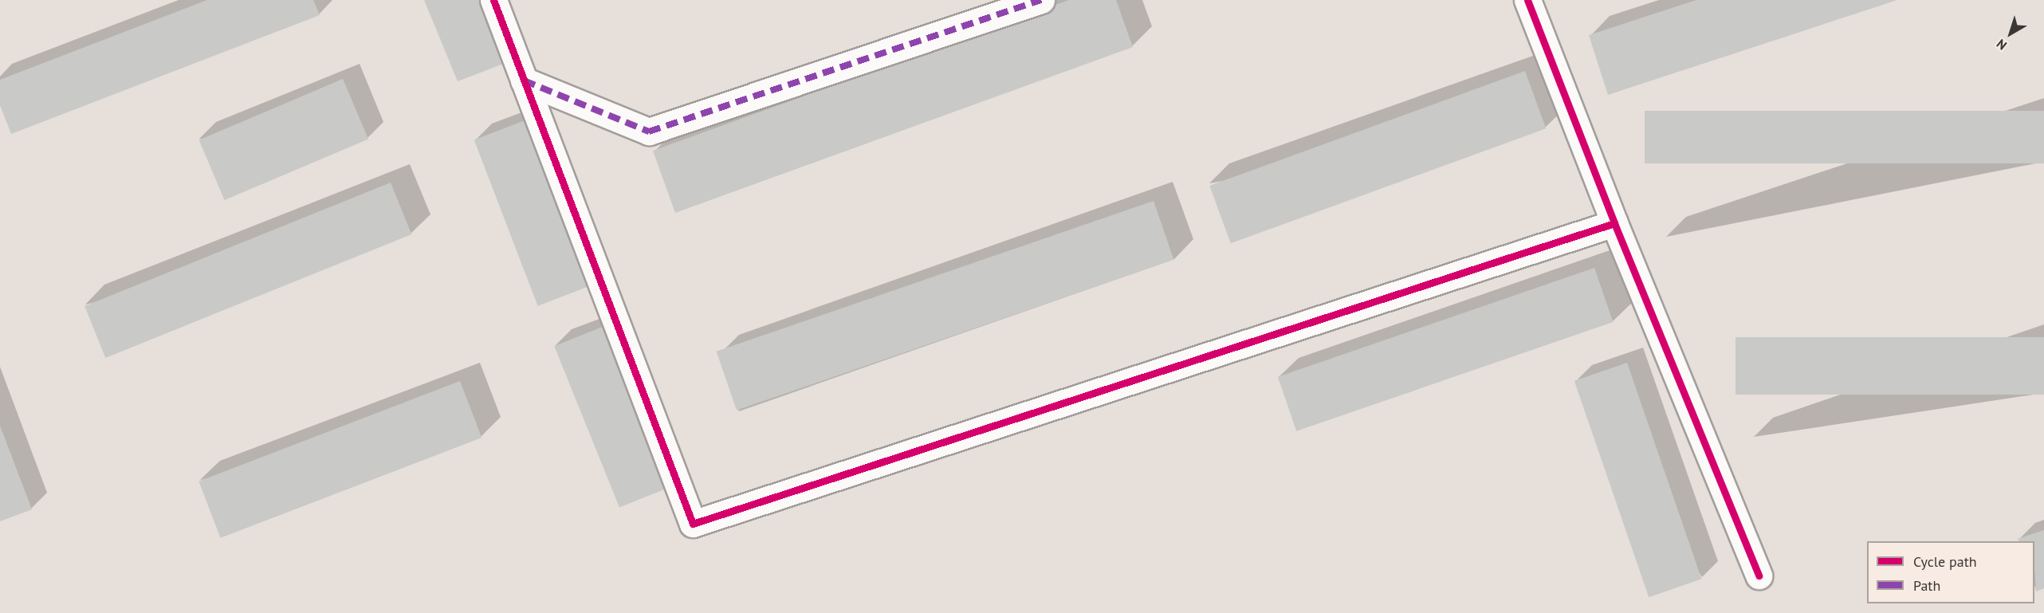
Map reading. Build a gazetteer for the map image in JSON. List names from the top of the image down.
{
  "legend": ["Cycle path", "Path"],
  "north": "bottom left"
}
